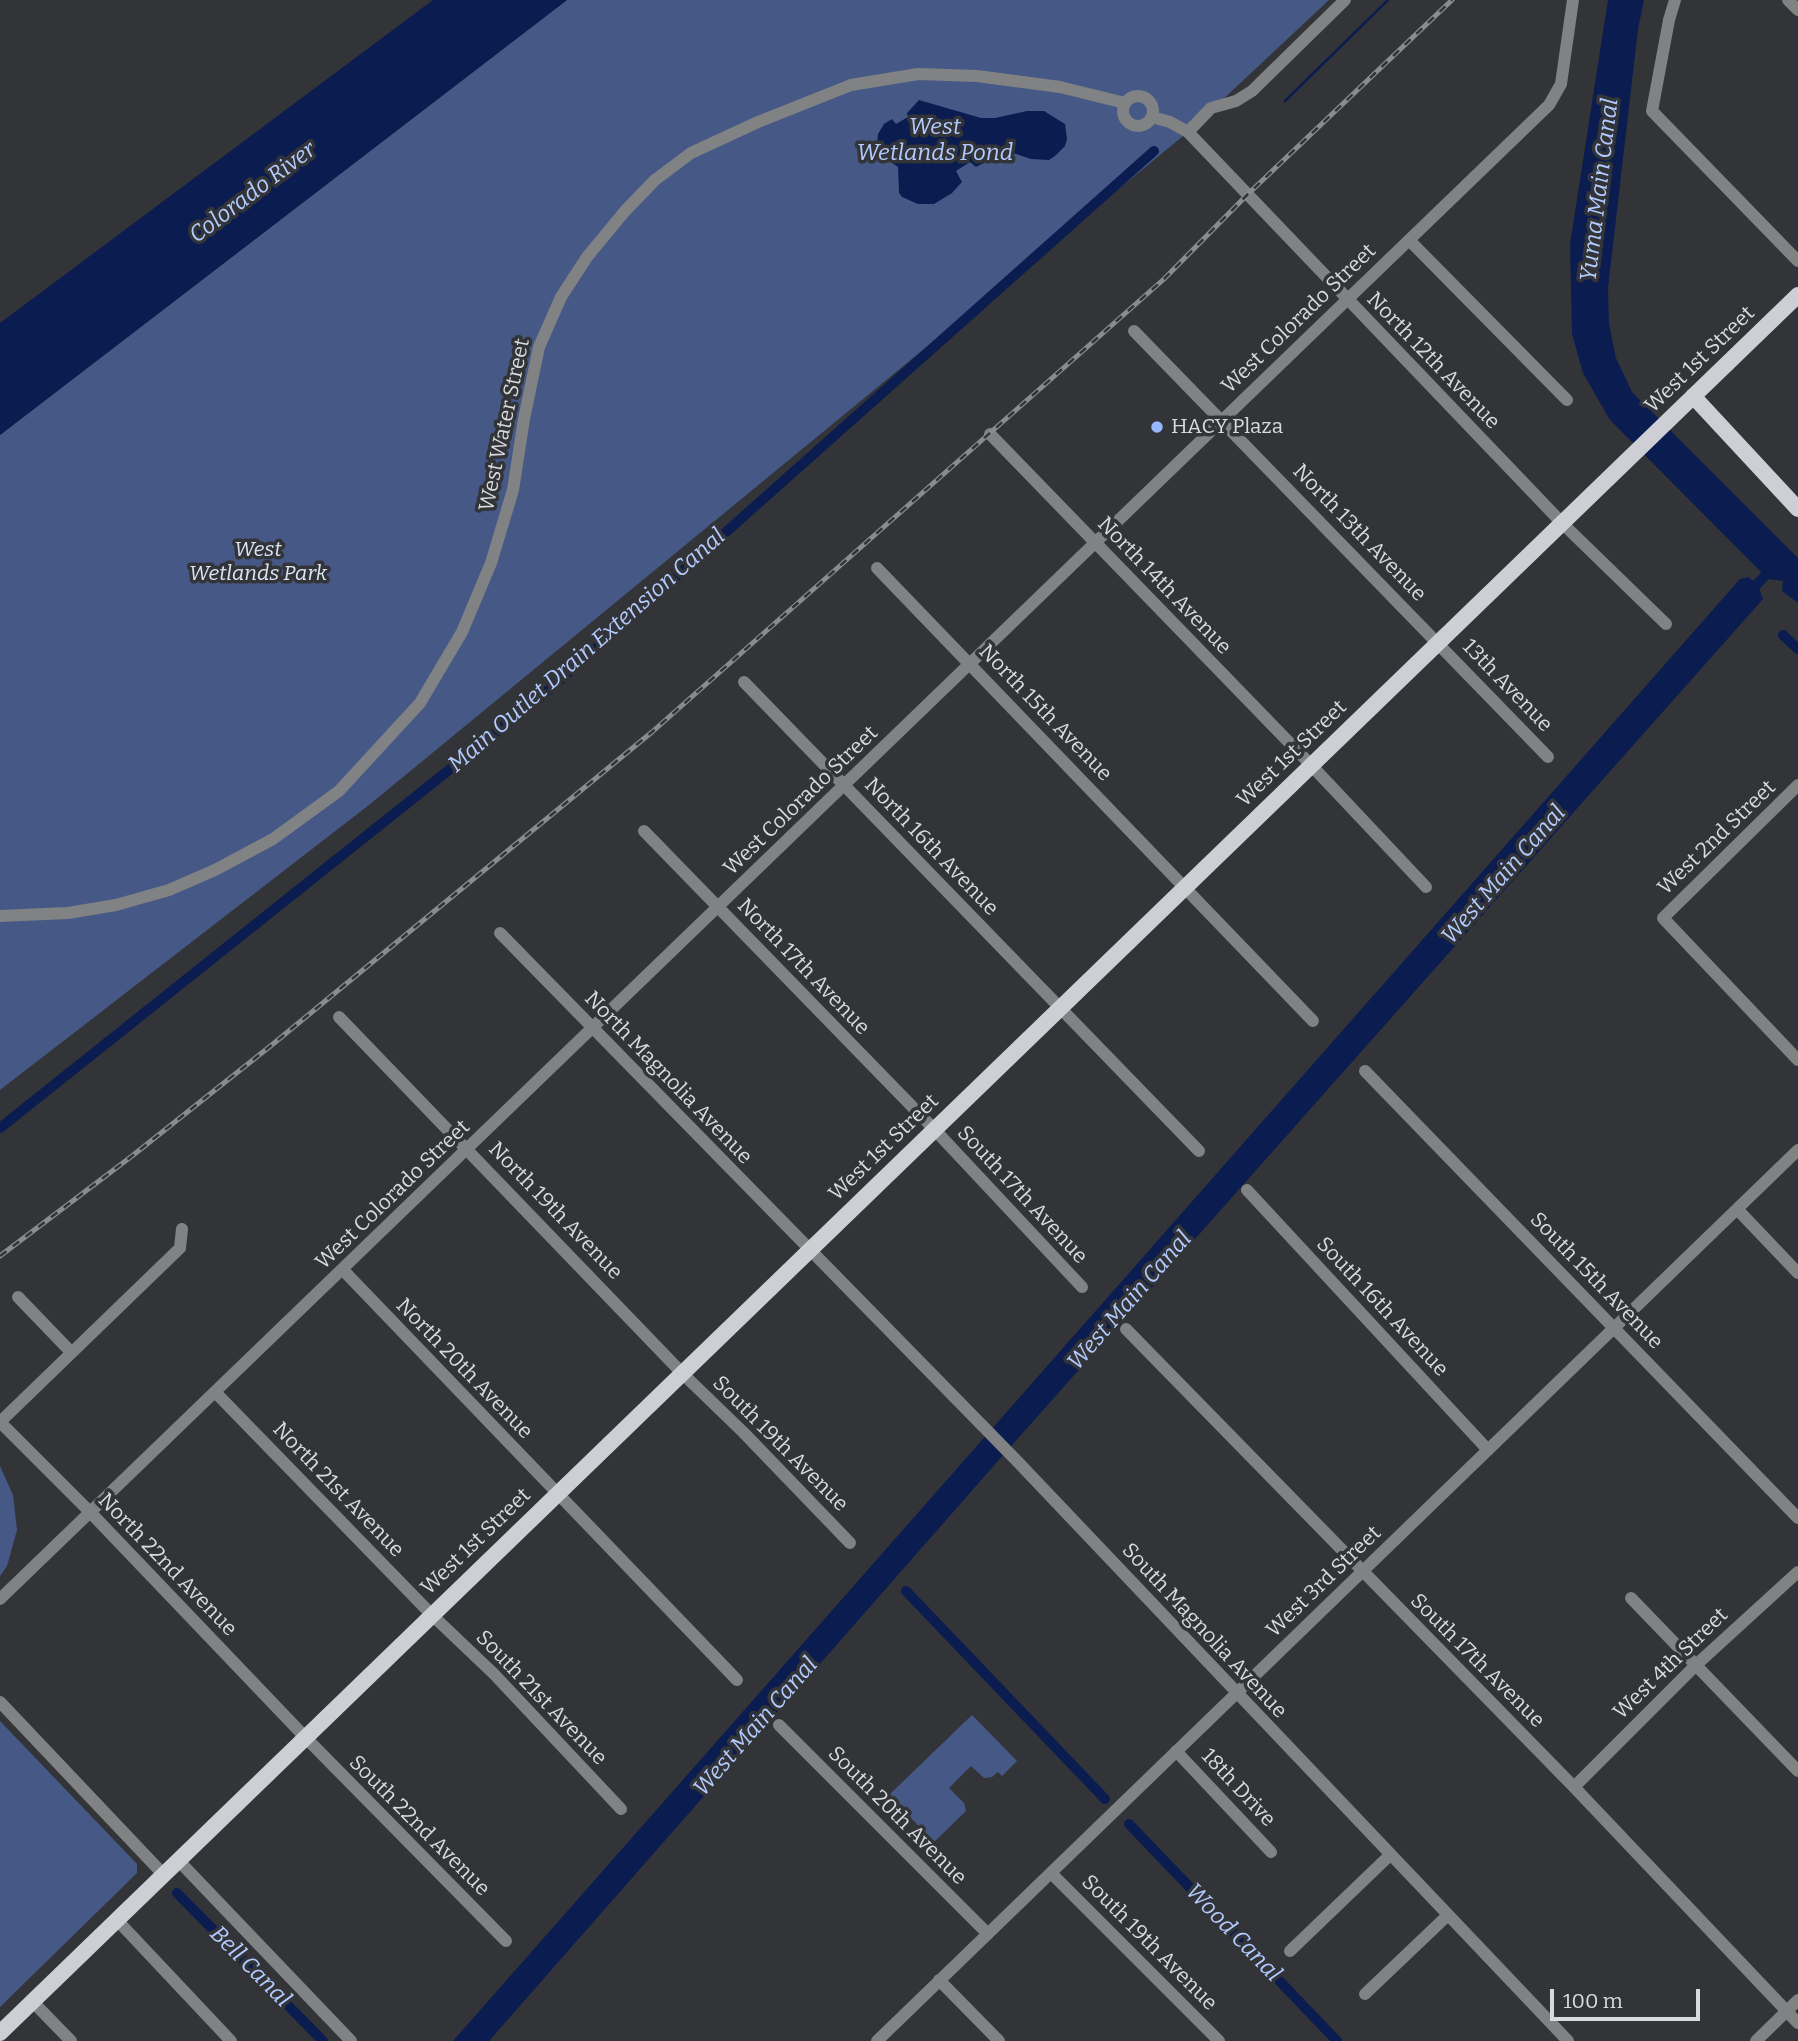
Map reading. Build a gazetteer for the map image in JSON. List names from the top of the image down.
{
  "streets": {
    "main road": ["West 1st Street"],
    "street": [
      "West Colorado Street",
      "North 12th Avenue",
      "West Water Street",
      "North 13th Avenue",
      "North 14th Avenue",
      "13th Avenue",
      "North 15th Avenue",
      "West 2nd Street",
      "North 16th Avenue",
      "North 17th Avenue",
      "North Magnolia Avenue",
      "South 17th Avenue",
      "North 19th Avenue",
      "South 15th Avenue",
      "South 16th Avenue",
      "North 20th Avenue",
      "South 19th Avenue",
      "North 21st Avenue",
      "North 22nd Avenue",
      "West 3rd Street",
      "South Magnolia Avenue",
      "West 4th Street",
      "South 21st Avenue",
      "18th Drive",
      "South 20th Avenue",
      "South 22nd Avenue"
    ]
  },
  "crossings": [
    ["West Colorado Street", "North 12th Avenue"],
    ["West Colorado Street", "North 13th Avenue"],
    ["West Colorado Street", "North 14th Avenue"],
    ["West Colorado Street", "North 15th Avenue"],
    ["West Colorado Street", "North 16th Avenue"],
    ["West Colorado Street", "North 17th Avenue"],
    ["West Colorado Street", "North Magnolia Avenue"],
    ["West Colorado Street", "North 19th Avenue"],
    ["West Colorado Street", "North 20th Avenue"],
    ["West Colorado Street", "North 21st Avenue"],
    ["West Colorado Street", "North 22nd Avenue"],
    ["West 1st Street", "North 12th Avenue"],
    ["West 1st Street", "North 13th Avenue"],
    ["West 1st Street", "North 14th Avenue"],
    ["West 1st Street", "13th Avenue"],
    ["West 1st Street", "North 15th Avenue"],
    ["West 1st Street", "North 16th Avenue"],
    ["West 1st Street", "North 17th Avenue"],
    ["West 1st Street", "North Magnolia Avenue"],
    ["West 1st Street", "South 17th Avenue"],
    ["West 1st Street", "North 19th Avenue"],
    ["West 1st Street", "North 20th Avenue"],
    ["West 1st Street", "South 19th Avenue"],
    ["West 1st Street", "North 21st Avenue"],
    ["West 1st Street", "North 22nd Avenue"],
    ["West 1st Street", "South Magnolia Avenue"],
    ["West 1st Street", "South 21st Avenue"],
    ["West 1st Street", "South 22nd Avenue"],
    ["North 12th Avenue", "West Water Street"],
    ["North 13th Avenue", "13th Avenue"],
    ["North 17th Avenue", "South 17th Avenue"],
    ["North Magnolia Avenue", "South Magnolia Avenue"],
    ["South 17th Avenue", "West 3rd Street"],
    ["South 17th Avenue", "West 4th Street"],
    ["North 19th Avenue", "South 19th Avenue"],
    ["South 15th Avenue", "West 3rd Street"],
    ["South 16th Avenue", "West 3rd Street"],
    ["South 19th Avenue", "West 3rd Street"],
    ["North 21st Avenue", "South 21st Avenue"],
    ["North 22nd Avenue", "South 22nd Avenue"],
    ["West 3rd Street", "South Magnolia Avenue"],
    ["West 3rd Street", "18th Drive"],
    ["West 3rd Street", "South 20th Avenue"]
  ],
  "water": [
    "West Wetlands Pond",
    "Yuma Main Canal",
    "Colorado River",
    "Main Outlet Drain Extension Canal",
    "West Main Canal",
    "Wood Canal",
    "Bell Canal"
  ],
  "parks": ["West Wetlands Park"],
  "places": ["HACY Plaza"],
  "scale_bar": "100 m"
}
